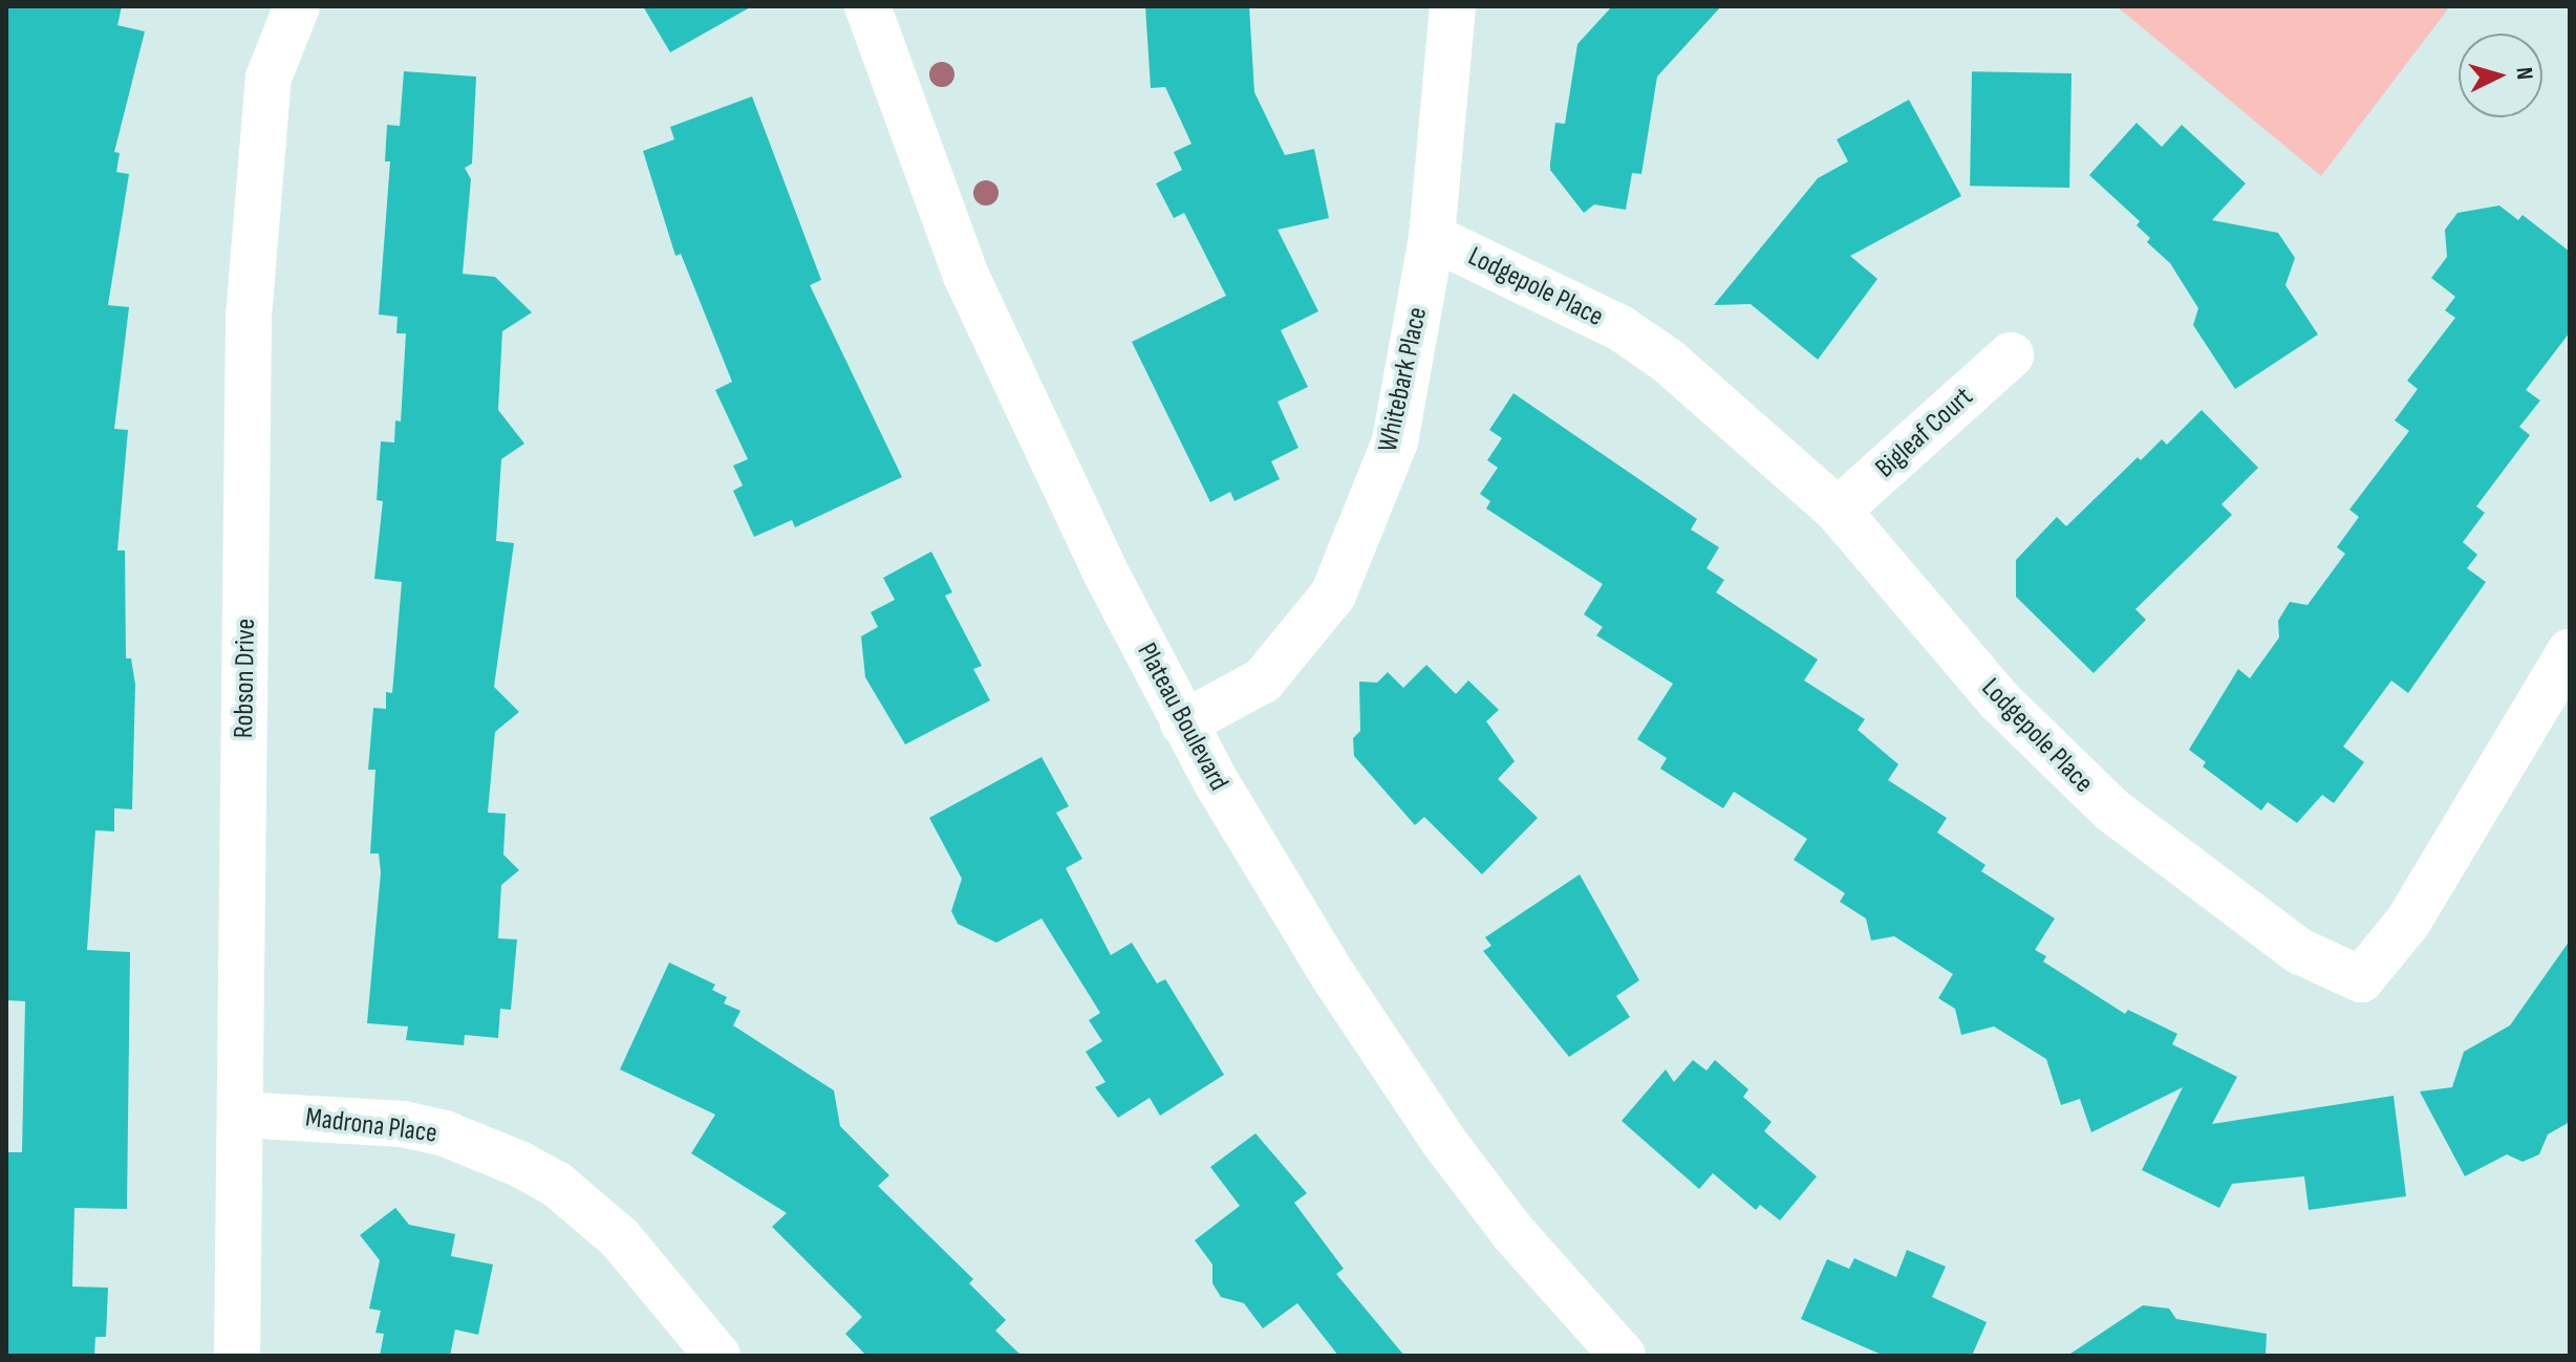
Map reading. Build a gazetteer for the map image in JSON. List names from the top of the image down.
{
  "streets": {
    "street": [
      "Lodgepole Place",
      "Whitebark Place",
      "Bigleaf Court",
      "Robson Drive",
      "Plateau Boulevard",
      "Madrona Place"
    ]
  },
  "crossings": [
    ["Lodgepole Place", "Whitebark Place"],
    ["Lodgepole Place", "Bigleaf Court"],
    ["Whitebark Place", "Plateau Boulevard"],
    ["Robson Drive", "Madrona Place"]
  ],
  "north": "right"
}
